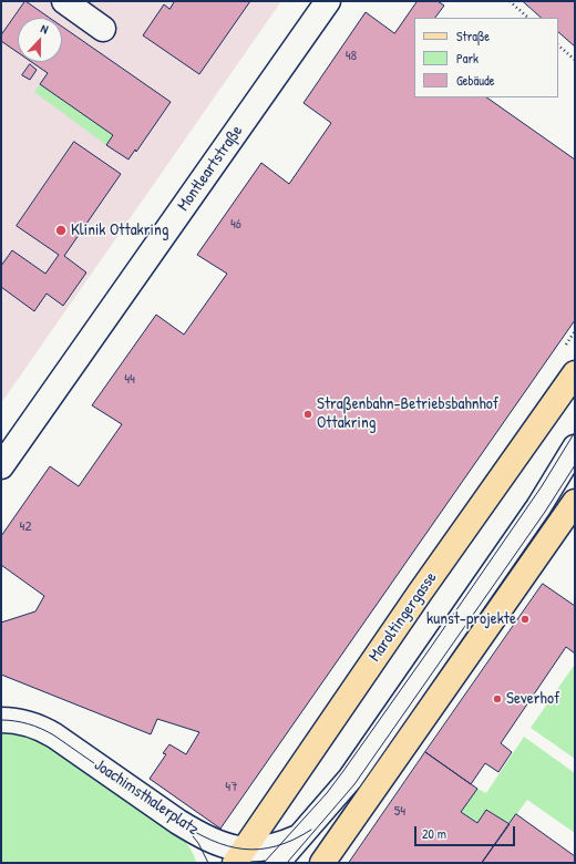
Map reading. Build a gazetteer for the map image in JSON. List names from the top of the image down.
{
  "streets": {
    "main road": ["Maroltingergasse"],
    "street": ["Montleartstraße", "Joachimsthalerplatz"]
  },
  "crossings": [
    ["Maroltingergasse", "Joachimsthalerplatz"]
  ],
  "places": [
    "Klinik Ottakring",
    "Straßenbahn-Betriebsbahnhof Ottakring",
    "kunst-projekte",
    "Severhof"
  ],
  "house_numbers": [
    "48",
    "46",
    "44",
    "42",
    "47",
    "54"
  ],
  "legend": ["Straße", "Park", "Gebäude"],
  "scale_bar": "20 m",
  "north": "top"
}
